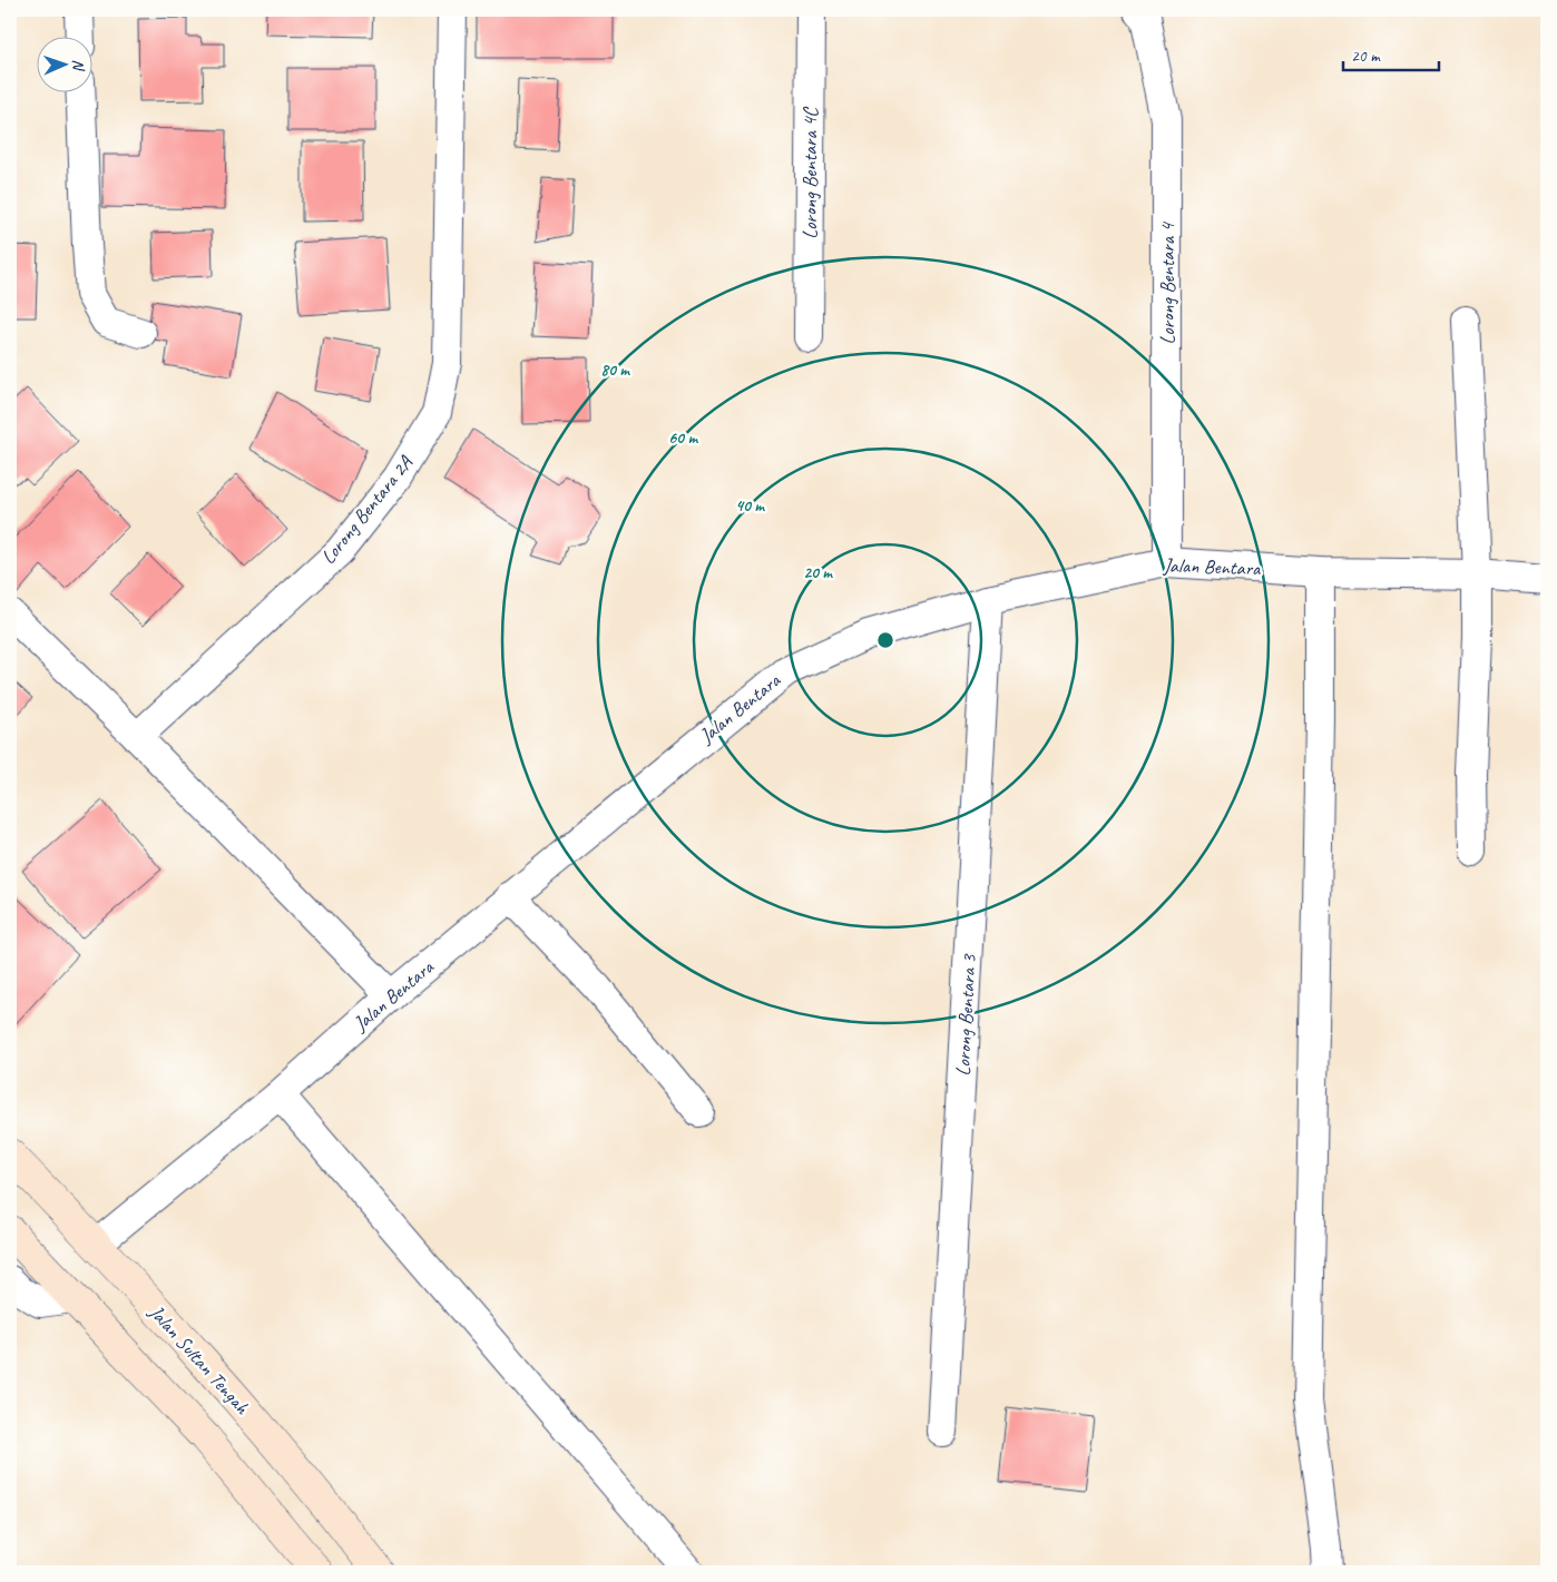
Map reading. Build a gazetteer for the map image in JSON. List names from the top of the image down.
{
  "streets": {
    "main road": ["Jalan Sultan Tengah"],
    "street": [
      "Lorong Bentara 4C",
      "Lorong Bentara 4",
      "Lorong Bentara 2A",
      "Jalan Bentara",
      "Lorong Bentara 3"
    ]
  },
  "crossings": [
    ["Lorong Bentara 4", "Jalan Bentara"],
    ["Jalan Bentara", "Lorong Bentara 3"],
    ["Jalan Bentara", "Jalan Sultan Tengah"]
  ],
  "scale_bar": "20 m",
  "north": "right",
  "rings": [
    "80 m",
    "60 m",
    "40 m",
    "20 m"
  ]
}
